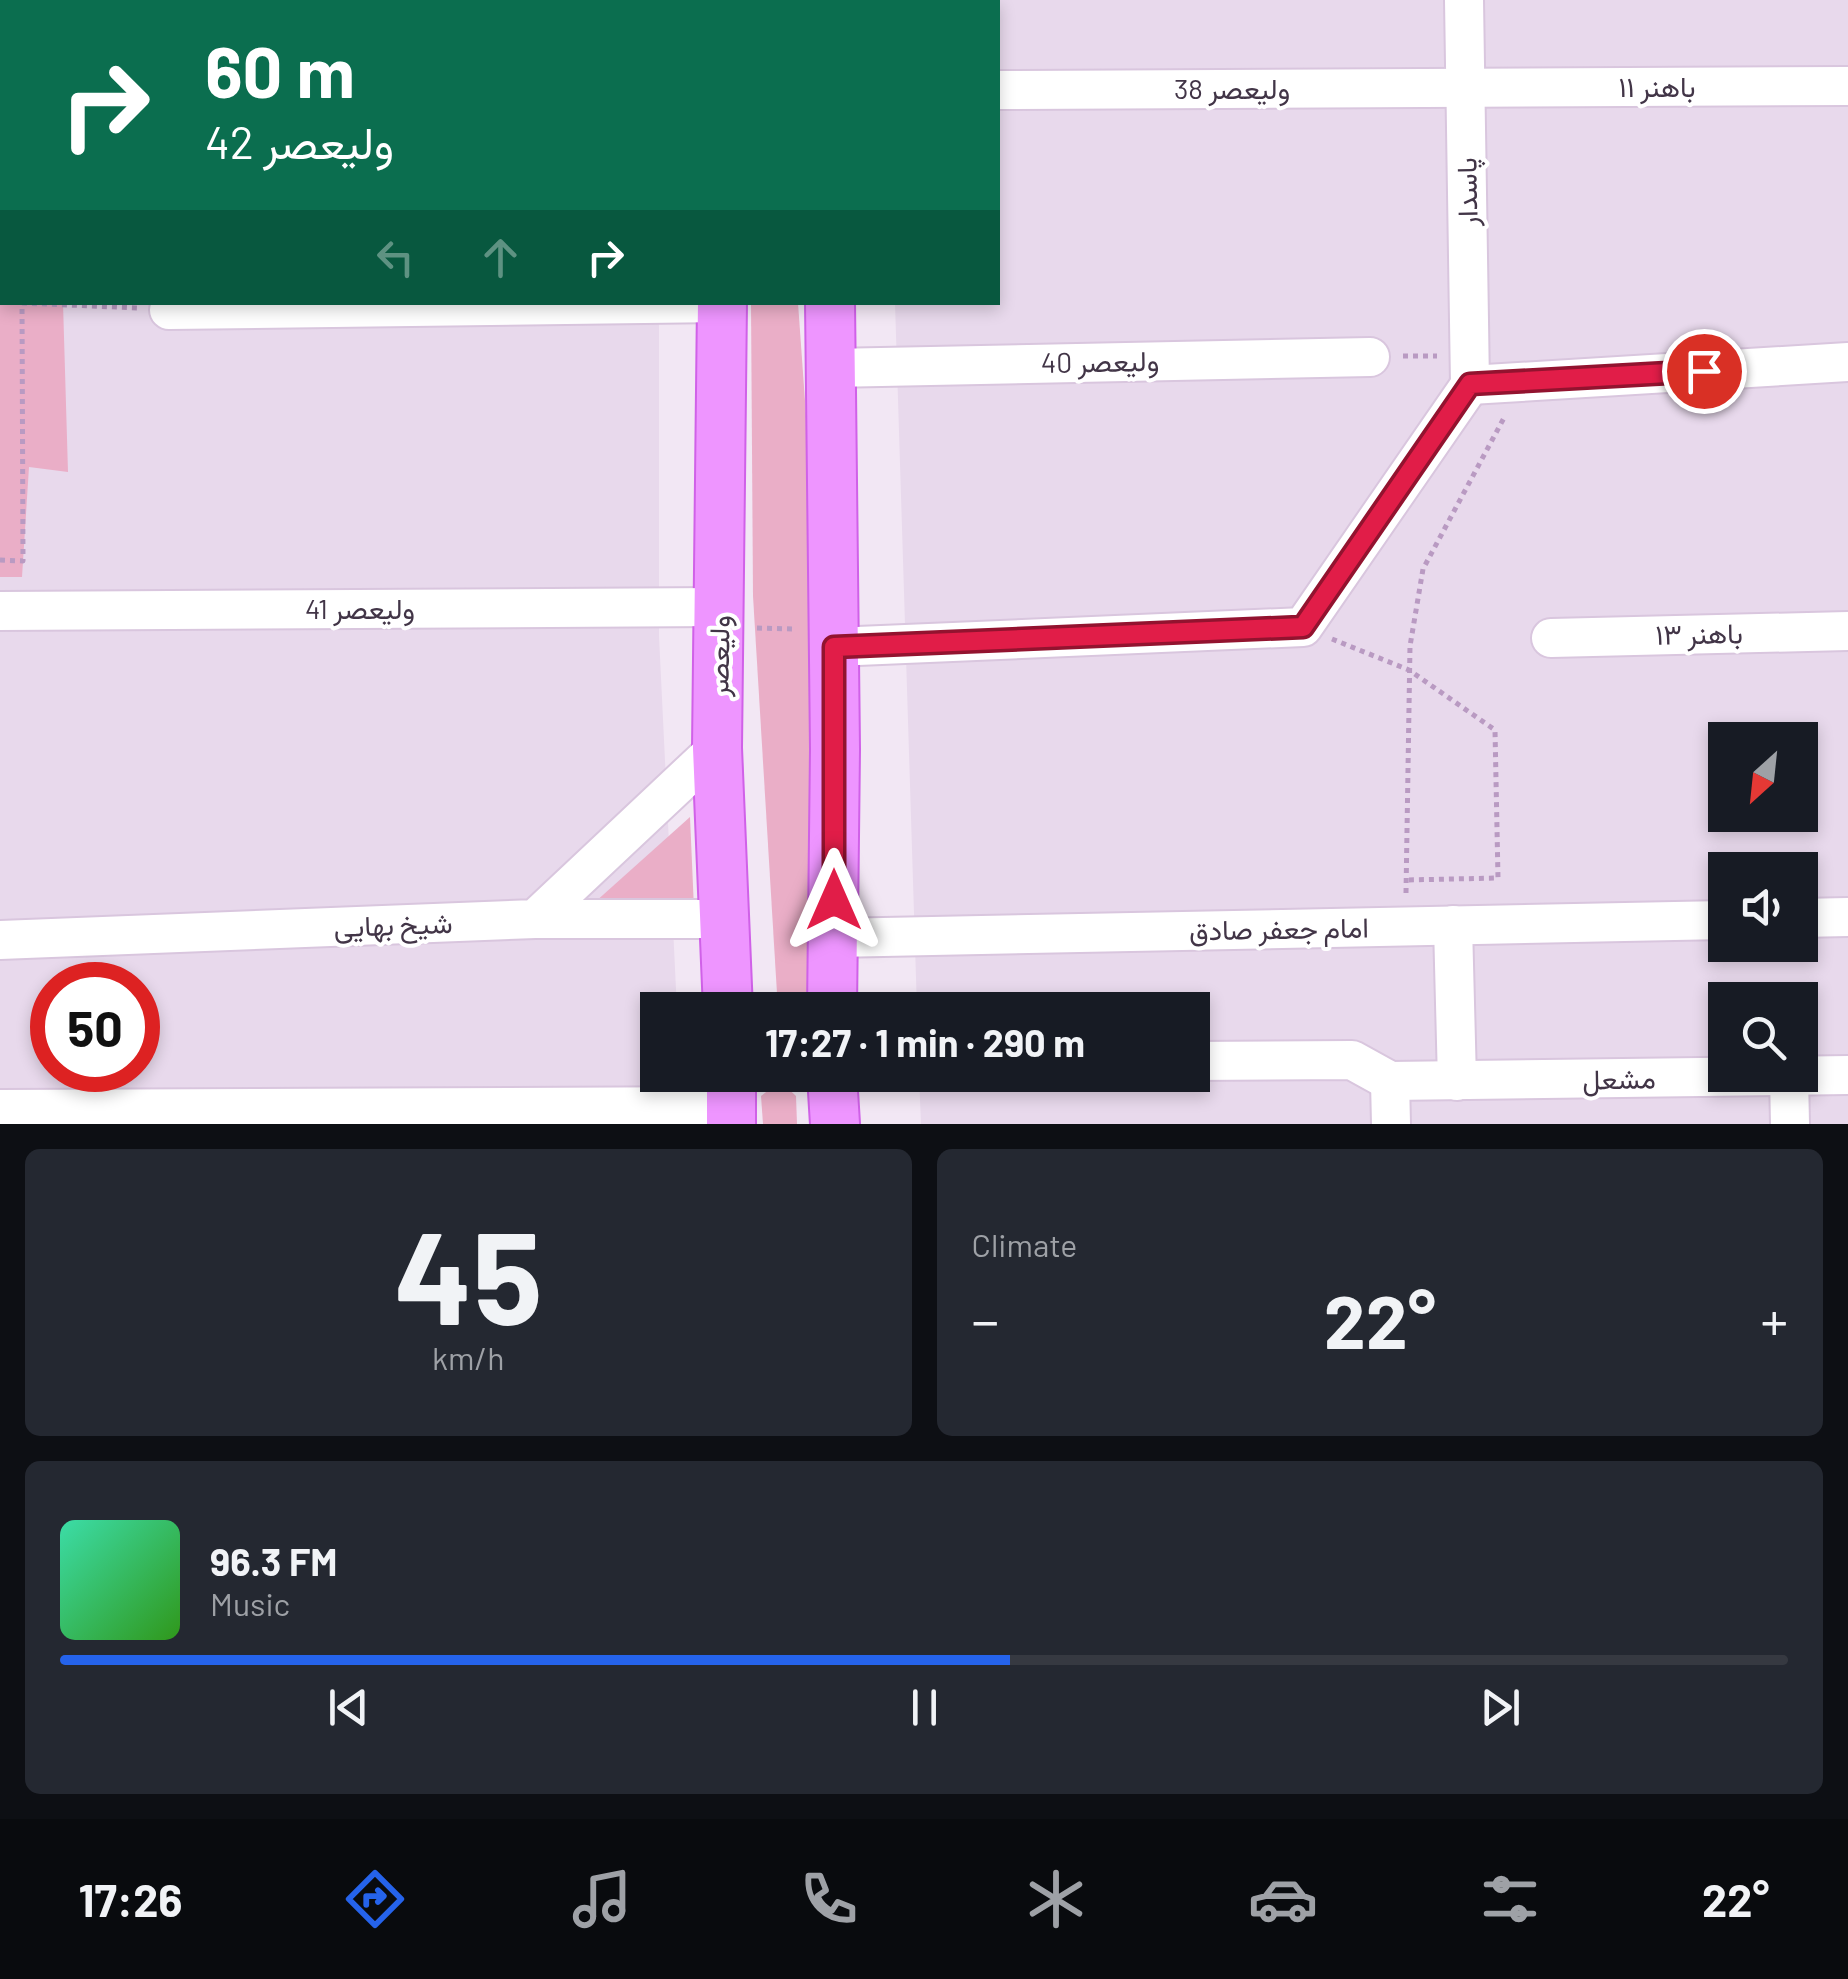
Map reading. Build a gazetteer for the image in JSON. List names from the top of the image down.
{
  "streets": {
    "main road": ["ولیعصر"],
    "street": [
      "باهنر ۱۱",
      "ولیعصر 38",
      "پاسدار",
      "ولیعصر 40",
      "ولیعصر 41",
      "باهنر ۱۳",
      "شیخ بهایی",
      "امام جعفر صادق",
      "مشعل"
    ]
  },
  "crossings": [
    ["باهنر ۱۱", "ولیعصر 38"],
    ["باهنر ۱۱", "پاسدار"],
    ["ولیعصر 38", "پاسدار"],
    ["ولیعصر 41", "ولیعصر"],
    ["ولیعصر", "شیخ بهایی"]
  ],
  "north": "bottom left",
  "page": {
    "turn": ["60 m", "ولیعصر 42"],
    "limit": "50",
    "trip": "17:27 · 1 min · 290 m",
    "tile": [
      ["45", "km/h"],
      "Climate"
    ],
    "heat": ["−", "22°", "+"],
    "song": ["96.3 FM", "Music"],
    "tabs": ["17:26", "22°"]
  }
}
